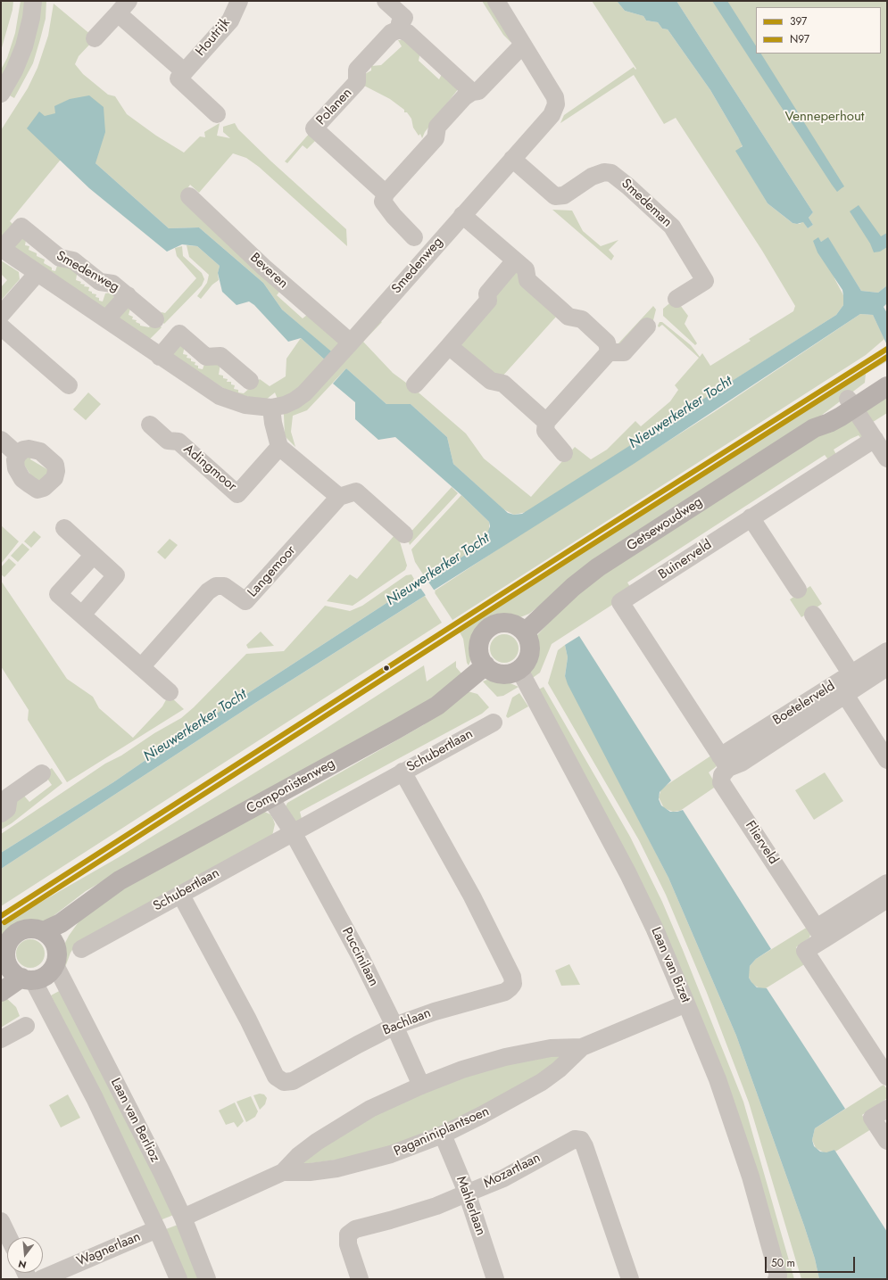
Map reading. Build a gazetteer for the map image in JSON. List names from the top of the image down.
{
  "streets": {
    "main road": ["Getsewoudweg", "Componistenweg"],
    "street": [
      "Houtrijk",
      "Polanen",
      "Smedeman",
      "Smedenweg",
      "Beveren",
      "Adingmoor",
      "Buinerveld",
      "Langemoor",
      "Boetelerveld",
      "Schubertlaan",
      "Flierveld",
      "Puccinilaan",
      "Laan van Bizet",
      "Bachlaan",
      "Laan van Berlioz",
      "Paganiniplantsoen",
      "Mozartlaan",
      "Mahlerlaan",
      "Wagnerlaan"
    ]
  },
  "crossings": [
    ["Smedeman", "Smedenweg"],
    ["Smedenweg", "Beveren"],
    ["Getsewoudweg", "Componistenweg"],
    ["Getsewoudweg", "Laan van Bizet"],
    ["Buinerveld", "Boetelerveld"],
    ["Buinerveld", "Flierveld"],
    ["Boetelerveld", "Flierveld"],
    ["Schubertlaan", "Puccinilaan"],
    ["Schubertlaan", "Bachlaan"],
    ["Componistenweg", "Laan van Bizet"],
    ["Componistenweg", "Laan van Berlioz"],
    ["Puccinilaan", "Bachlaan"],
    ["Puccinilaan", "Paganiniplantsoen"],
    ["Laan van Bizet", "Paganiniplantsoen"],
    ["Laan van Berlioz", "Paganiniplantsoen"],
    ["Laan van Berlioz", "Wagnerlaan"],
    ["Paganiniplantsoen", "Mahlerlaan"],
    ["Mozartlaan", "Mahlerlaan"]
  ],
  "water": ["Nieuwerkerker Tocht"],
  "parks": ["Venneperhout"],
  "lines": ["transit line 397", "transit line N97"],
  "legend": ["397", "N97"],
  "scale_bar": "50 m",
  "north": "bottom"
}
